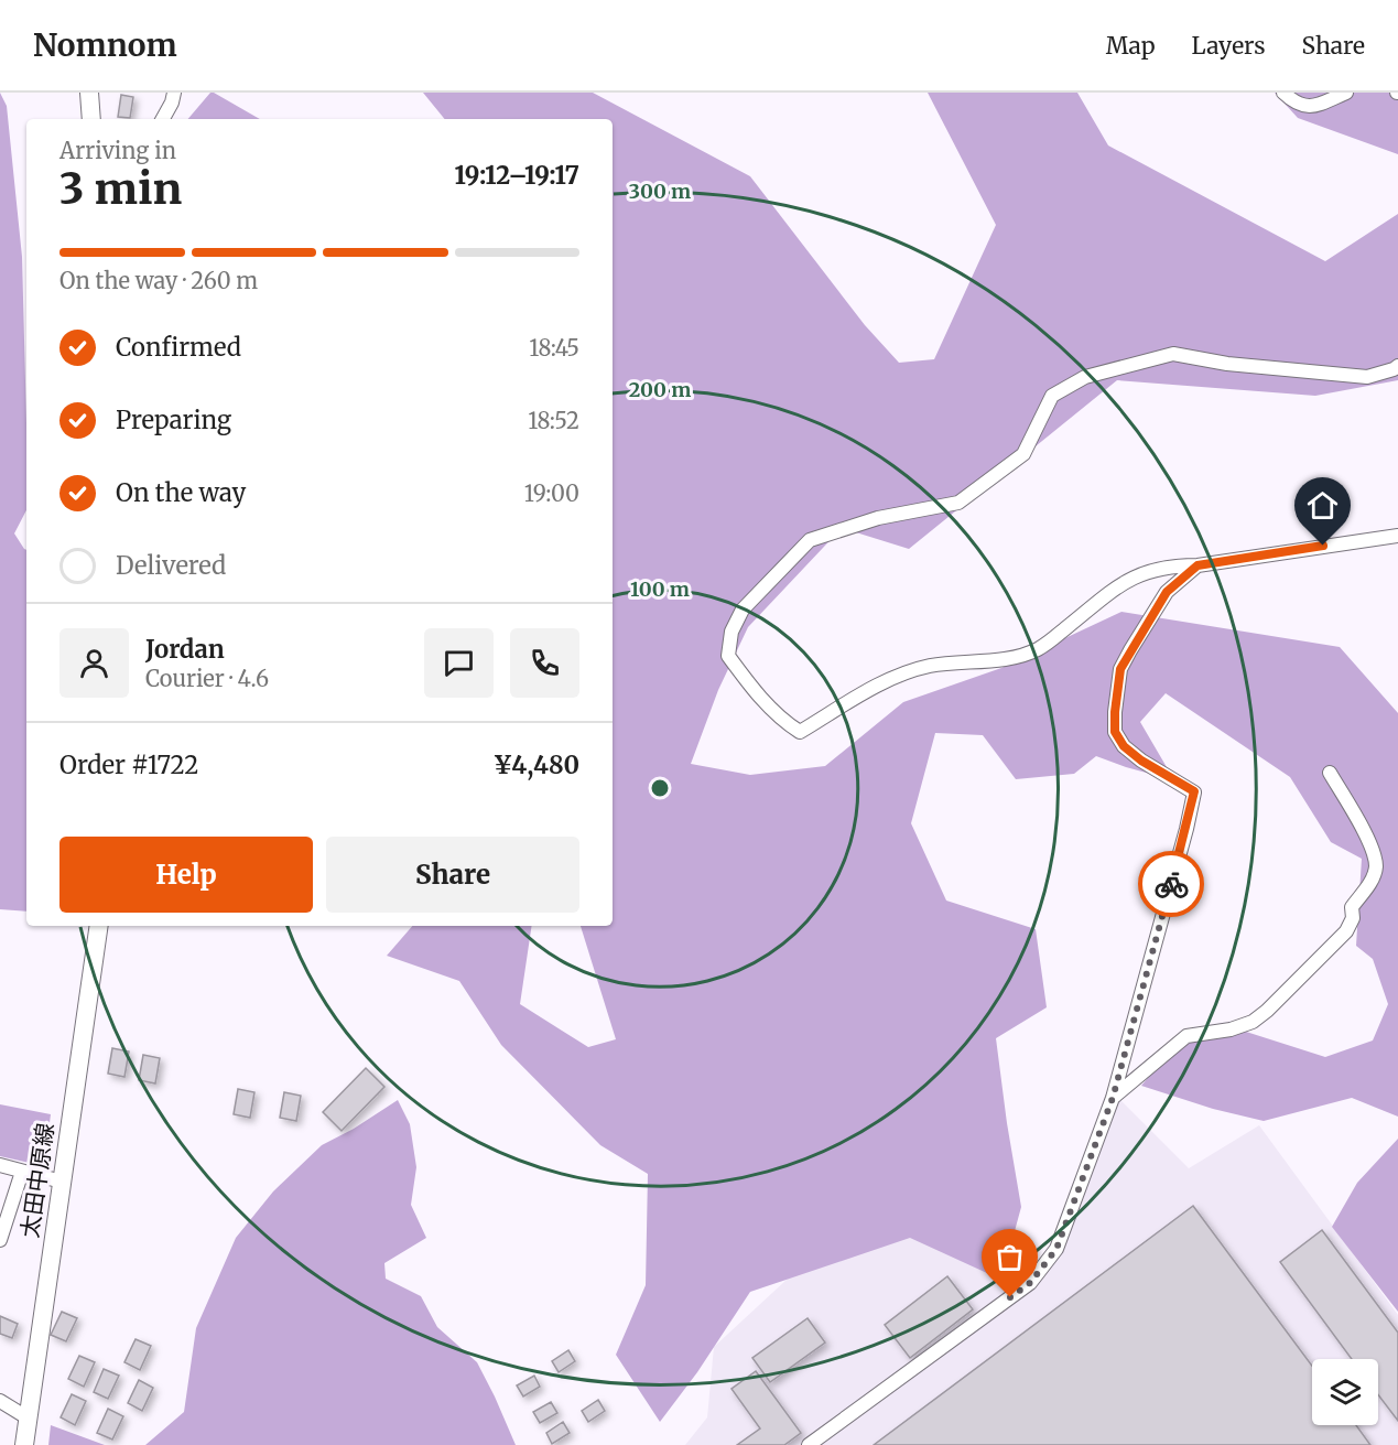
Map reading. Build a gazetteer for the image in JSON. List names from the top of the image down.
{
  "streets": {
    "main road": ["太田中原線"]
  },
  "page": {
    "header": "Nomnom",
    "nav": ["Map", "Layers", "Share"],
    "heading": ["3 min", "Arriving in", "19:12–19:17"],
    "panel": [
      "Jordan",
      "Courier · 4.6",
      "Order #1722",
      "¥4,480"
    ],
    "bar": "On the way · 260 m",
    "list": [
      ["Confirmed", "18:45"],
      ["Preparing", "18:52"],
      ["On the way", "19:00"],
      "Delivered"
    ],
    "buttons": ["Help", "Share"]
  },
  "rings": ["300 m", "200 m", "100 m"]
}
